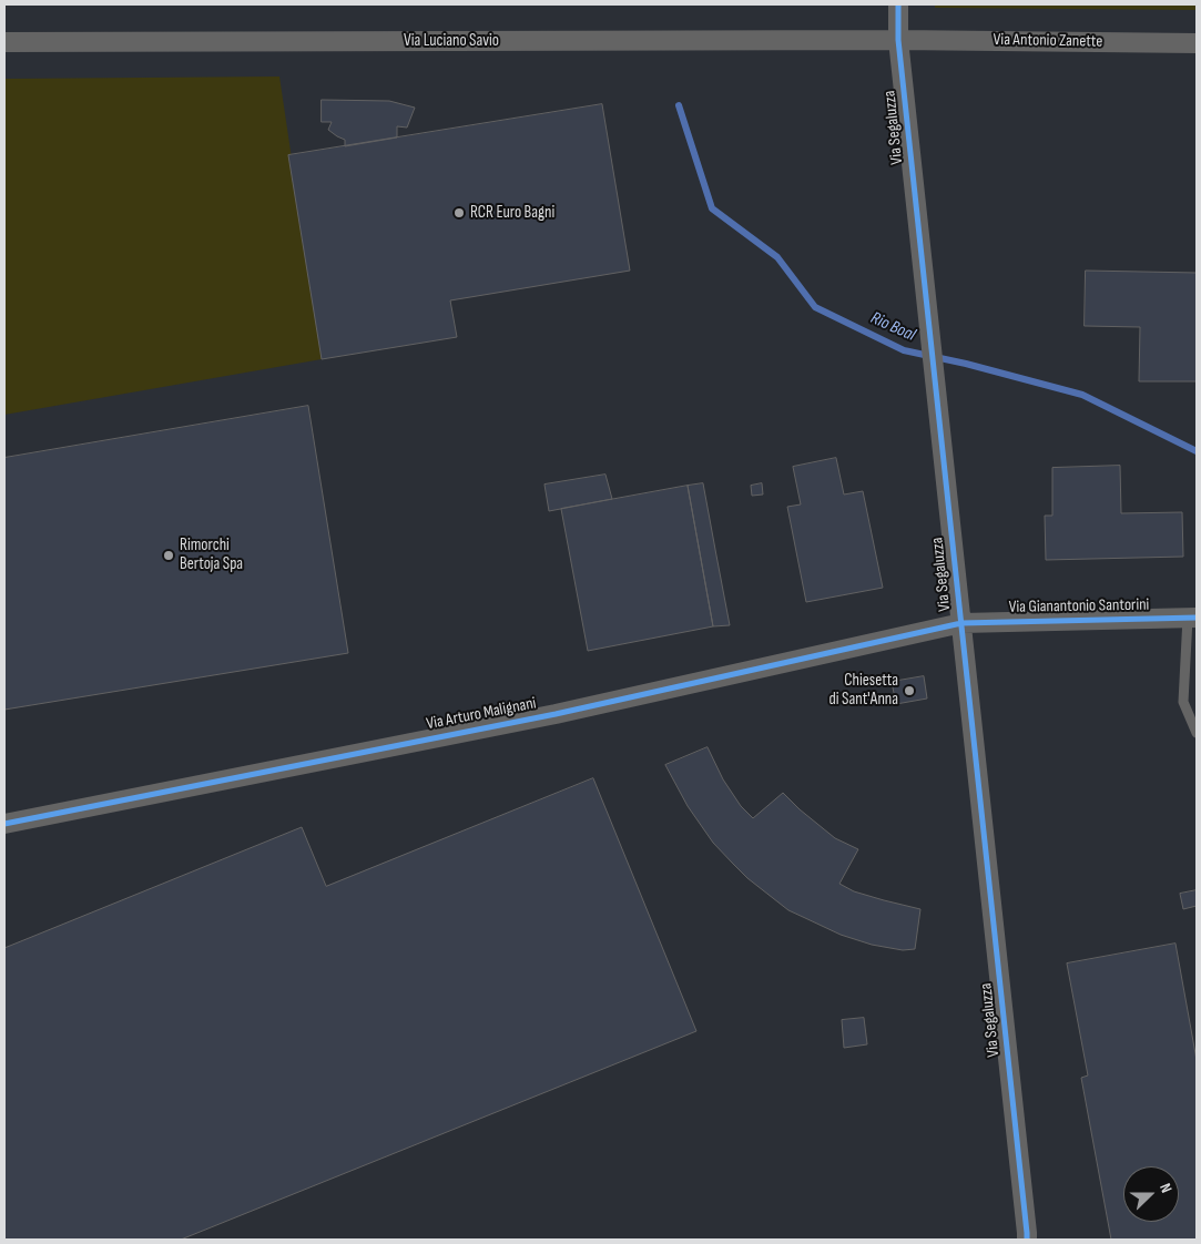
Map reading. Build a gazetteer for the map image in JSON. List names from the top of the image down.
{
  "streets": {
    "street": [
      "Via Luciano Savio",
      "Via Antonio Zanette",
      "Via Segaluzza",
      "Via Gianantonio Santorini",
      "Via Arturo Malignani"
    ]
  },
  "crossings": [
    ["Via Luciano Savio", "Via Antonio Zanette"],
    ["Via Luciano Savio", "Via Segaluzza"],
    ["Via Antonio Zanette", "Via Segaluzza"],
    ["Via Segaluzza", "Via Gianantonio Santorini"],
    ["Via Segaluzza", "Via Arturo Malignani"],
    ["Via Gianantonio Santorini", "Via Arturo Malignani"]
  ],
  "water": ["Rio Boal"],
  "places": ["RCR Euro Bagni", "Rimorchi Bertoja Spa", "Chiesetta di Sant'Anna"],
  "north": "right"
}
